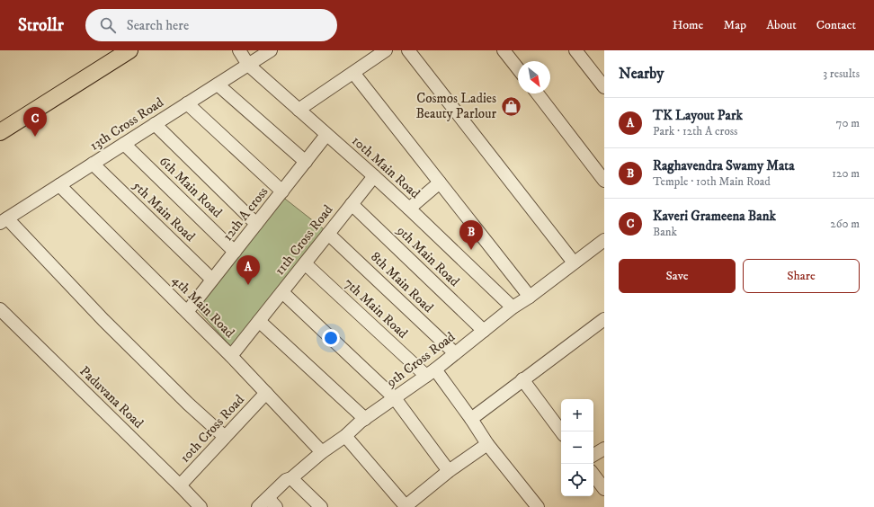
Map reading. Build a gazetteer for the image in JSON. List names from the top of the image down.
{
  "streets": {
    "street": [
      "13th Cross Road",
      "10th Main Road",
      "6th Main Road",
      "5th Main Road",
      "12th A cross",
      "11th Cross Road",
      "9th Main Road",
      "8th Main Road",
      "4th Main Road",
      "7th Main Road",
      "9th Cross Road",
      "Paduvana Road",
      "10th Cross Road"
    ]
  },
  "crossings": [
    ["13th Cross Road", "10th Main Road"],
    ["13th Cross Road", "6th Main Road"],
    ["13th Cross Road", "5th Main Road"],
    ["13th Cross Road", "4th Main Road"],
    ["10th Main Road", "12th A cross"],
    ["10th Main Road", "11th Cross Road"],
    ["10th Main Road", "9th Cross Road"],
    ["6th Main Road", "12th A cross"],
    ["5th Main Road", "12th A cross"],
    ["12th A cross", "4th Main Road"],
    ["11th Cross Road", "9th Main Road"],
    ["11th Cross Road", "8th Main Road"],
    ["11th Cross Road", "4th Main Road"],
    ["11th Cross Road", "7th Main Road"],
    ["9th Main Road", "9th Cross Road"],
    ["8th Main Road", "9th Cross Road"],
    ["4th Main Road", "9th Cross Road"],
    ["4th Main Road", "10th Cross Road"],
    ["7th Main Road", "9th Cross Road"],
    ["Paduvana Road", "10th Cross Road"]
  ],
  "places": {
    "shop": ["Cosmos Ladies Beauty Parlour"]
  },
  "north": "bottom right",
  "page": {
    "header": "Strollr",
    "search": "Search here",
    "nav": [
      "Home",
      "Map",
      "About",
      "Contact"
    ],
    "heading": ["Nearby", "3 results"],
    "list": [
      {
        "mark": "A",
        "name": "TK Layout Park",
        "note": "Park · 12th A cross",
        "value": "70 m"
      },
      {
        "mark": "B",
        "name": "Raghavendra Swamy Mata",
        "note": "Temple · 10th Main Road",
        "value": "120 m"
      },
      {
        "mark": "C",
        "name": "Kaveri Grameena Bank",
        "note": "Bank",
        "value": "260 m"
      }
    ],
    "pins": ["C", "B", "A"],
    "buttons": ["Save", "Share"],
    "map_buttons": ["+", "−"]
  }
}
